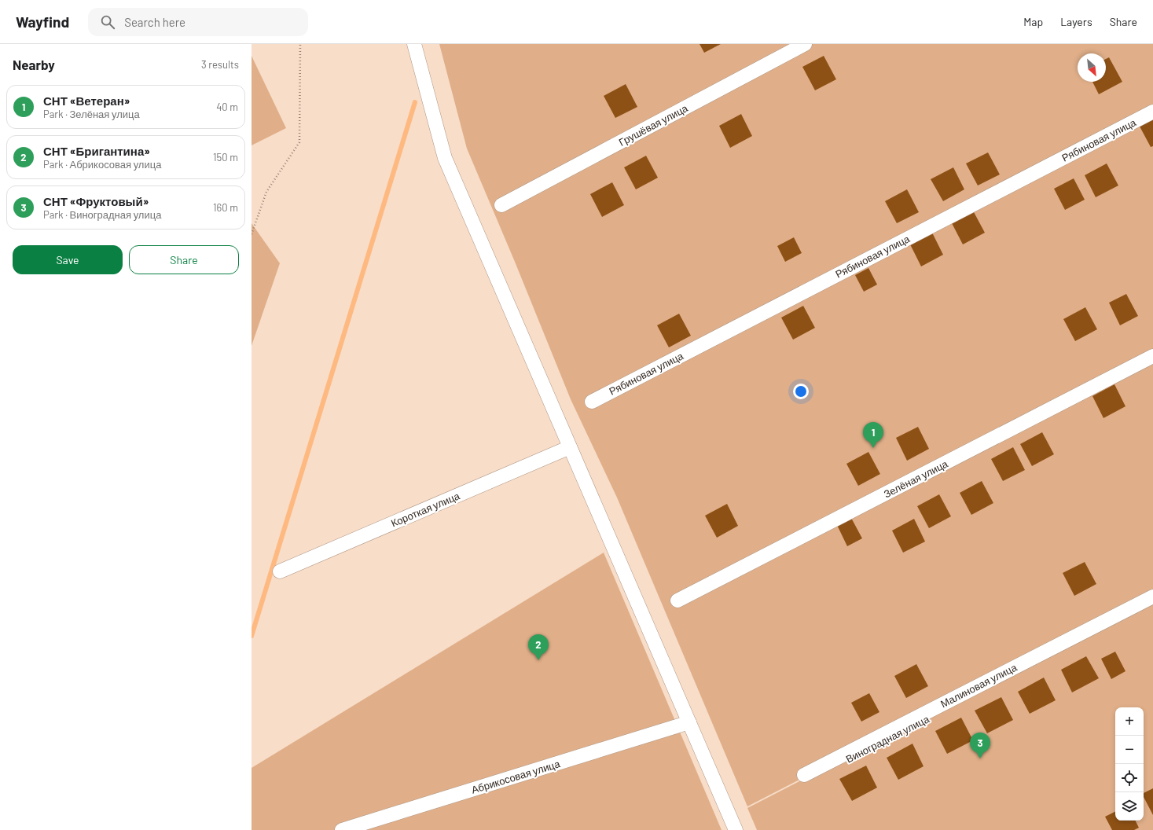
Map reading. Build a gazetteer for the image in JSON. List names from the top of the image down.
{
  "streets": {
    "street": [
      "Грушёвая улица",
      "Рябиновая улица",
      "Зелёная улица",
      "Короткая улица",
      "Малиновая улица",
      "Виноградная улица",
      "Абрикосовая улица"
    ]
  },
  "crossings": [
    ["Малиновая улица", "Виноградная улица"]
  ],
  "north": "bottom right",
  "page": {
    "header": "Wayfind",
    "search": "Search here",
    "nav": ["Map", "Layers", "Share"],
    "heading": ["Nearby", "3 results"],
    "list": [
      {
        "mark": "1",
        "name": "СНТ «Ветеран»",
        "note": "Park · Зелёная улица",
        "value": "40 m"
      },
      {
        "mark": "2",
        "name": "СНТ «Бригантина»",
        "note": "Park · Абрикосовая улица",
        "value": "150 m"
      },
      {
        "mark": "3",
        "name": "СНТ «Фруктовый»",
        "note": "Park · Виноградная улица",
        "value": "160 m"
      }
    ],
    "buttons": ["Save", "Share"],
    "pins": ["1", "2", "3"],
    "map_buttons": ["+", "−"]
  }
}
